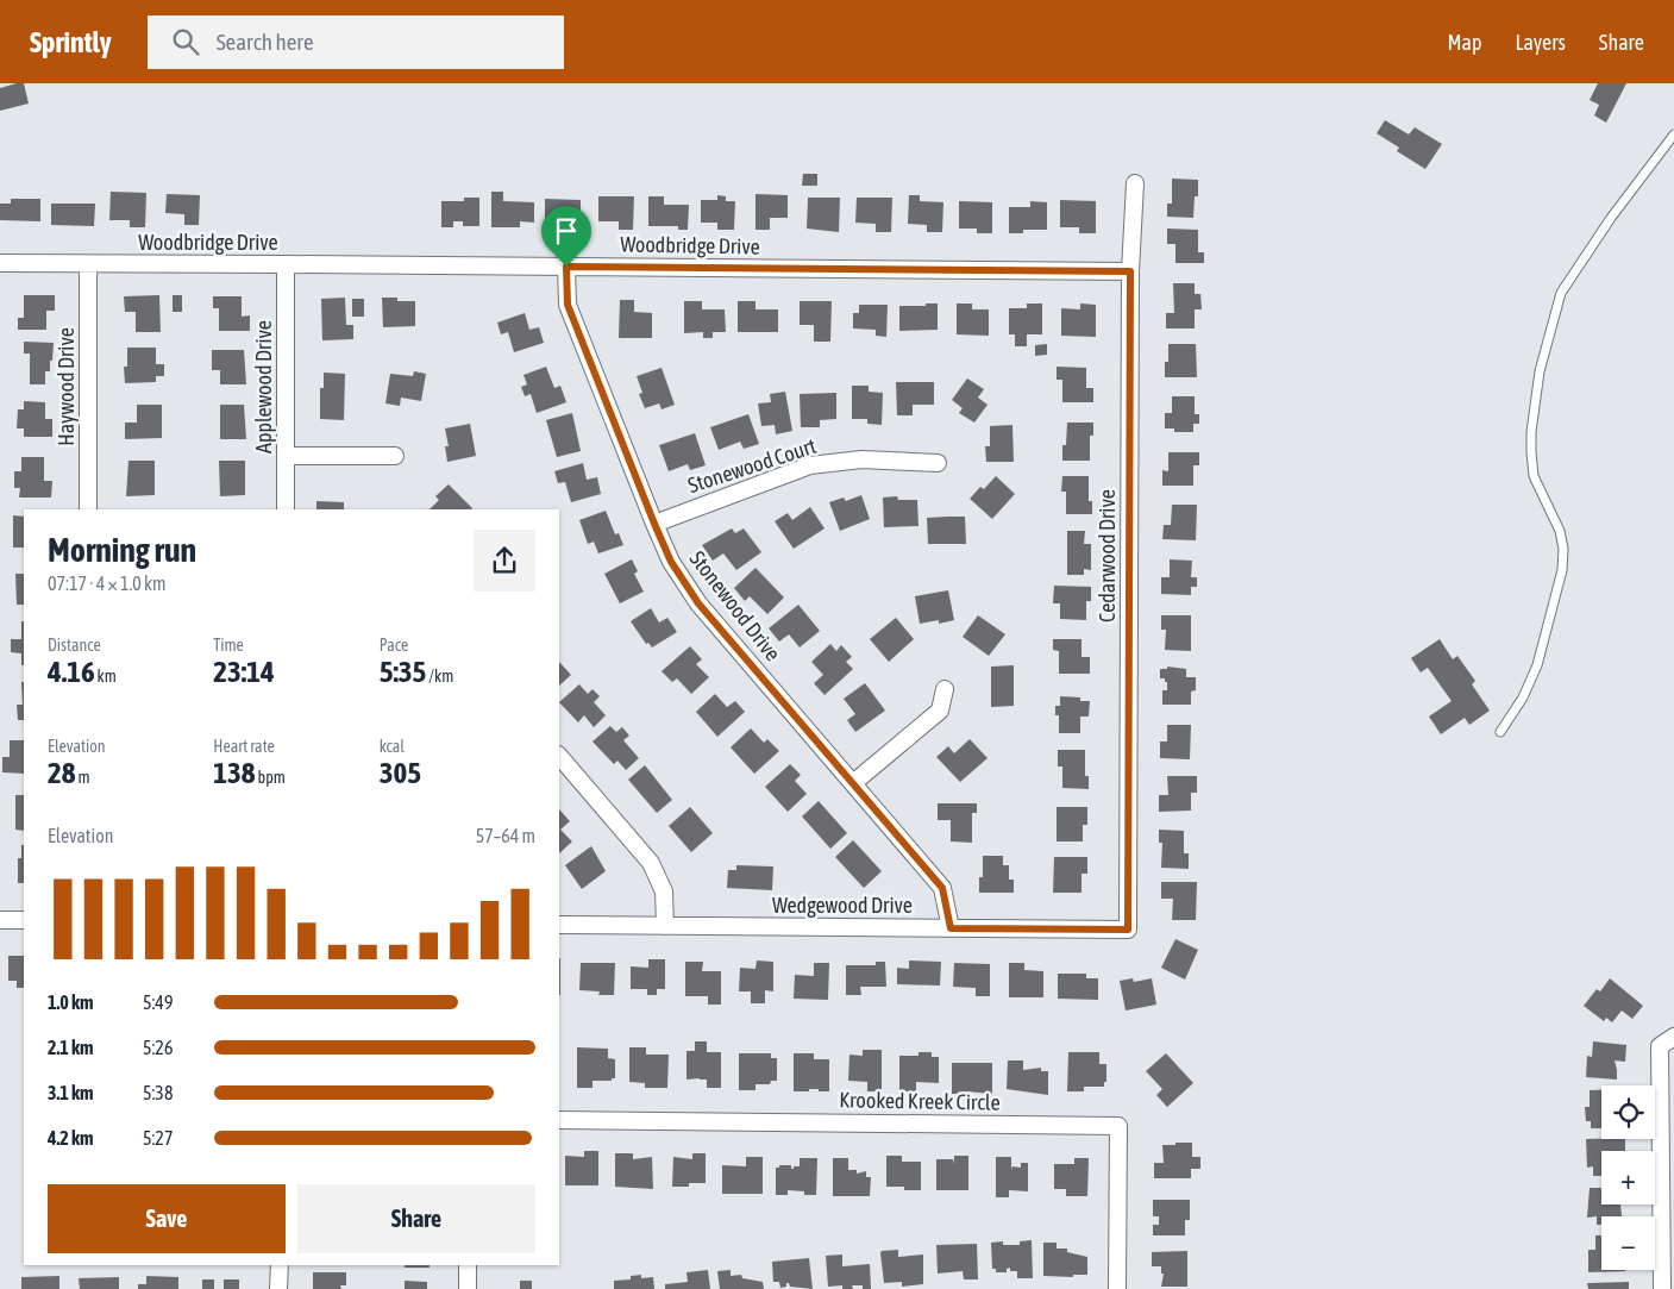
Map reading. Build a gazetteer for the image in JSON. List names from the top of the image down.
{
  "streets": {
    "street": [
      "Woodbridge Drive",
      "Haywood Drive",
      "Applewood Drive",
      "Stonewood Court",
      "Cedarwood Drive",
      "Stonewood Drive",
      "Wedgewood Drive",
      "Krooked Kreek Circle"
    ]
  },
  "crossings": [
    ["Woodbridge Drive", "Haywood Drive"],
    ["Woodbridge Drive", "Applewood Drive"],
    ["Woodbridge Drive", "Cedarwood Drive"],
    ["Woodbridge Drive", "Stonewood Drive"],
    ["Stonewood Court", "Stonewood Drive"],
    ["Cedarwood Drive", "Wedgewood Drive"],
    ["Stonewood Drive", "Wedgewood Drive"]
  ],
  "page": {
    "header": "Sprintly",
    "search": "Search here",
    "nav": ["Map", "Layers", "Share"],
    "heading": ["Morning run", "07:17 · 4 × 1.0 km"],
    "stats": [
      ["Distance", "4.16 km"],
      ["Time", "23:14"],
      ["Pace", "5:35 /km"],
      ["Elevation", "28 m"],
      ["Heart rate", "138 bpm"],
      ["kcal", "305"]
    ],
    "chart": ["Elevation", "57–64 m"],
    "list": [
      {
        "name": "1.0 km",
        "note": "5:49"
      },
      {
        "name": "2.1 km",
        "note": "5:26"
      },
      {
        "name": "3.1 km",
        "note": "5:38"
      },
      {
        "name": "4.2 km",
        "note": "5:27"
      }
    ],
    "map_buttons": ["+", "−"],
    "buttons": ["Save", "Share"]
  }
}
